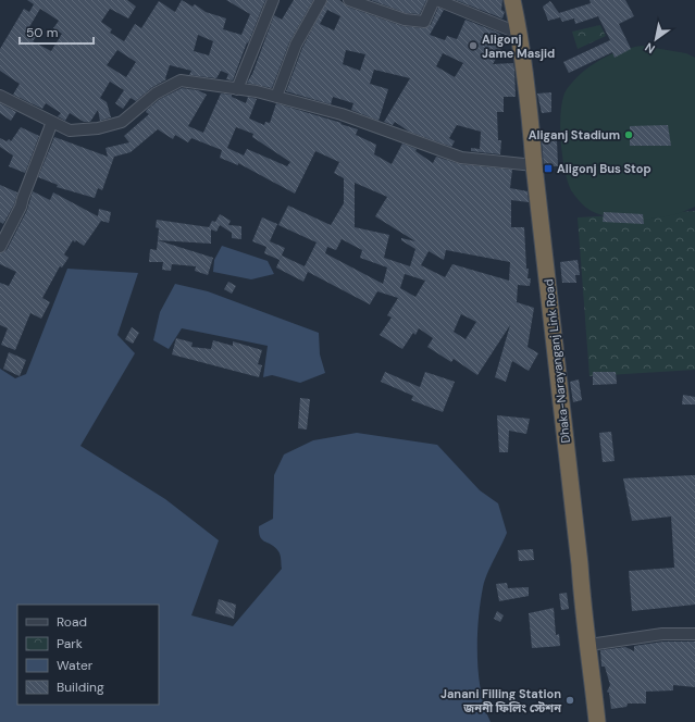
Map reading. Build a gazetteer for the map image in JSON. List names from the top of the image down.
{
  "streets": {
    "highway": ["Dhaka-Narayanganj Link Road"]
  },
  "places": {
    "other": ["Aligonj Jame Masjid", "Aliganj Stadium", "Janani Filling Station জননী ফিলিং স্টেশন"],
    "transit": ["Aligonj Bus Stop"]
  },
  "legend": [
    "Road",
    "Park",
    "Water",
    "Building"
  ],
  "scale_bar": "50 m",
  "north": "bottom left"
}
